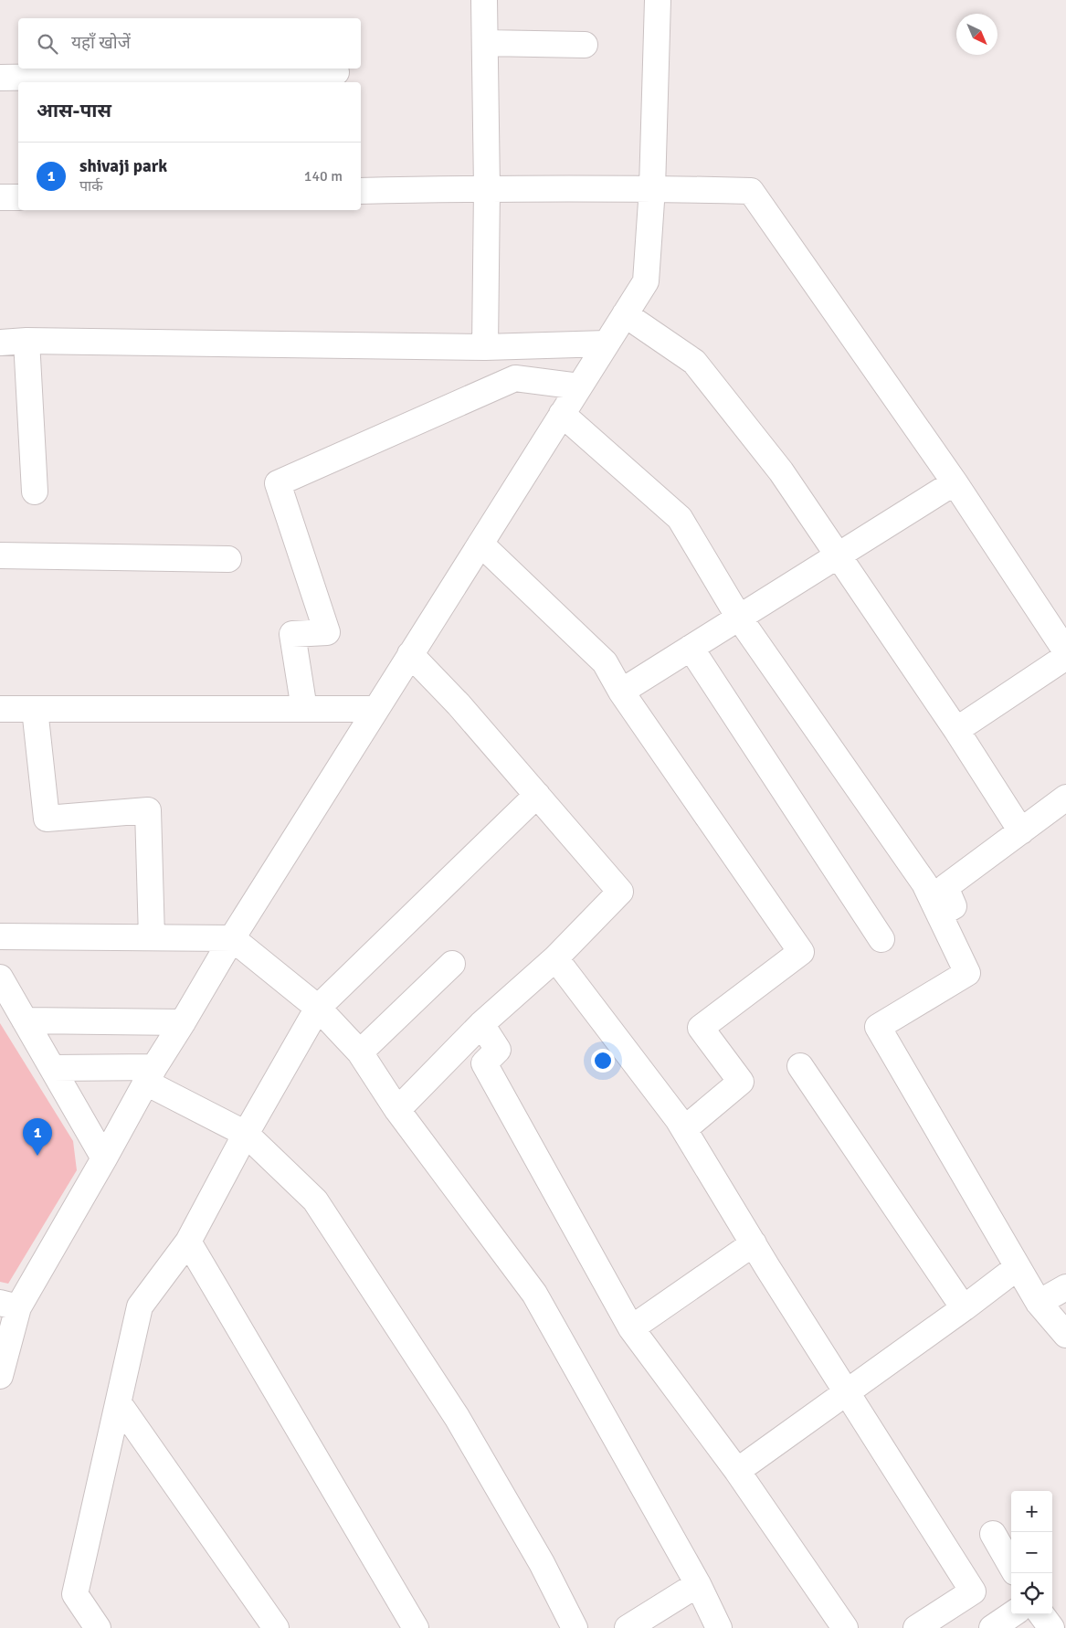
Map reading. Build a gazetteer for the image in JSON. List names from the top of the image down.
{
  "north": "bottom right",
  "page": {
    "search": "यहाँ खोजें",
    "heading": "आस-पास",
    "list": [
      {
        "mark": "1",
        "name": "shivaji park",
        "note": "पार्क",
        "value": "140 m"
      }
    ],
    "pins": "1",
    "map_buttons": ["+", "−"]
  }
}
